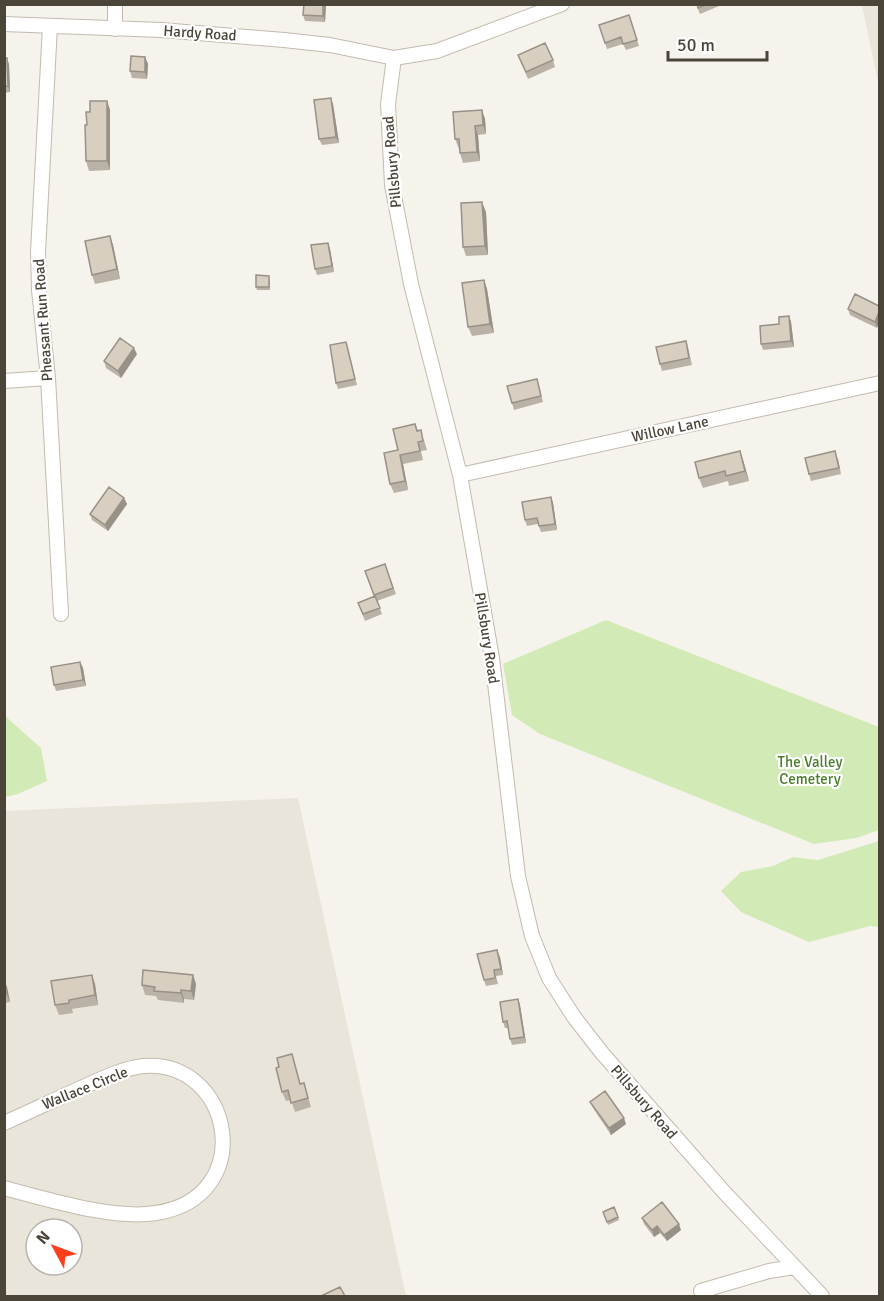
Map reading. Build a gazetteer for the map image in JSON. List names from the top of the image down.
{
  "streets": {
    "street": [
      "Hardy Road",
      "Pillsbury Road",
      "Pheasant Run Road",
      "Willow Lane",
      "Wallace Circle"
    ]
  },
  "crossings": [
    ["Hardy Road", "Pillsbury Road"],
    ["Hardy Road", "Pheasant Run Road"],
    ["Pillsbury Road", "Willow Lane"]
  ],
  "parks": ["The Valley Cemetery"],
  "scale_bar": "50 m",
  "north": "top left"
}
